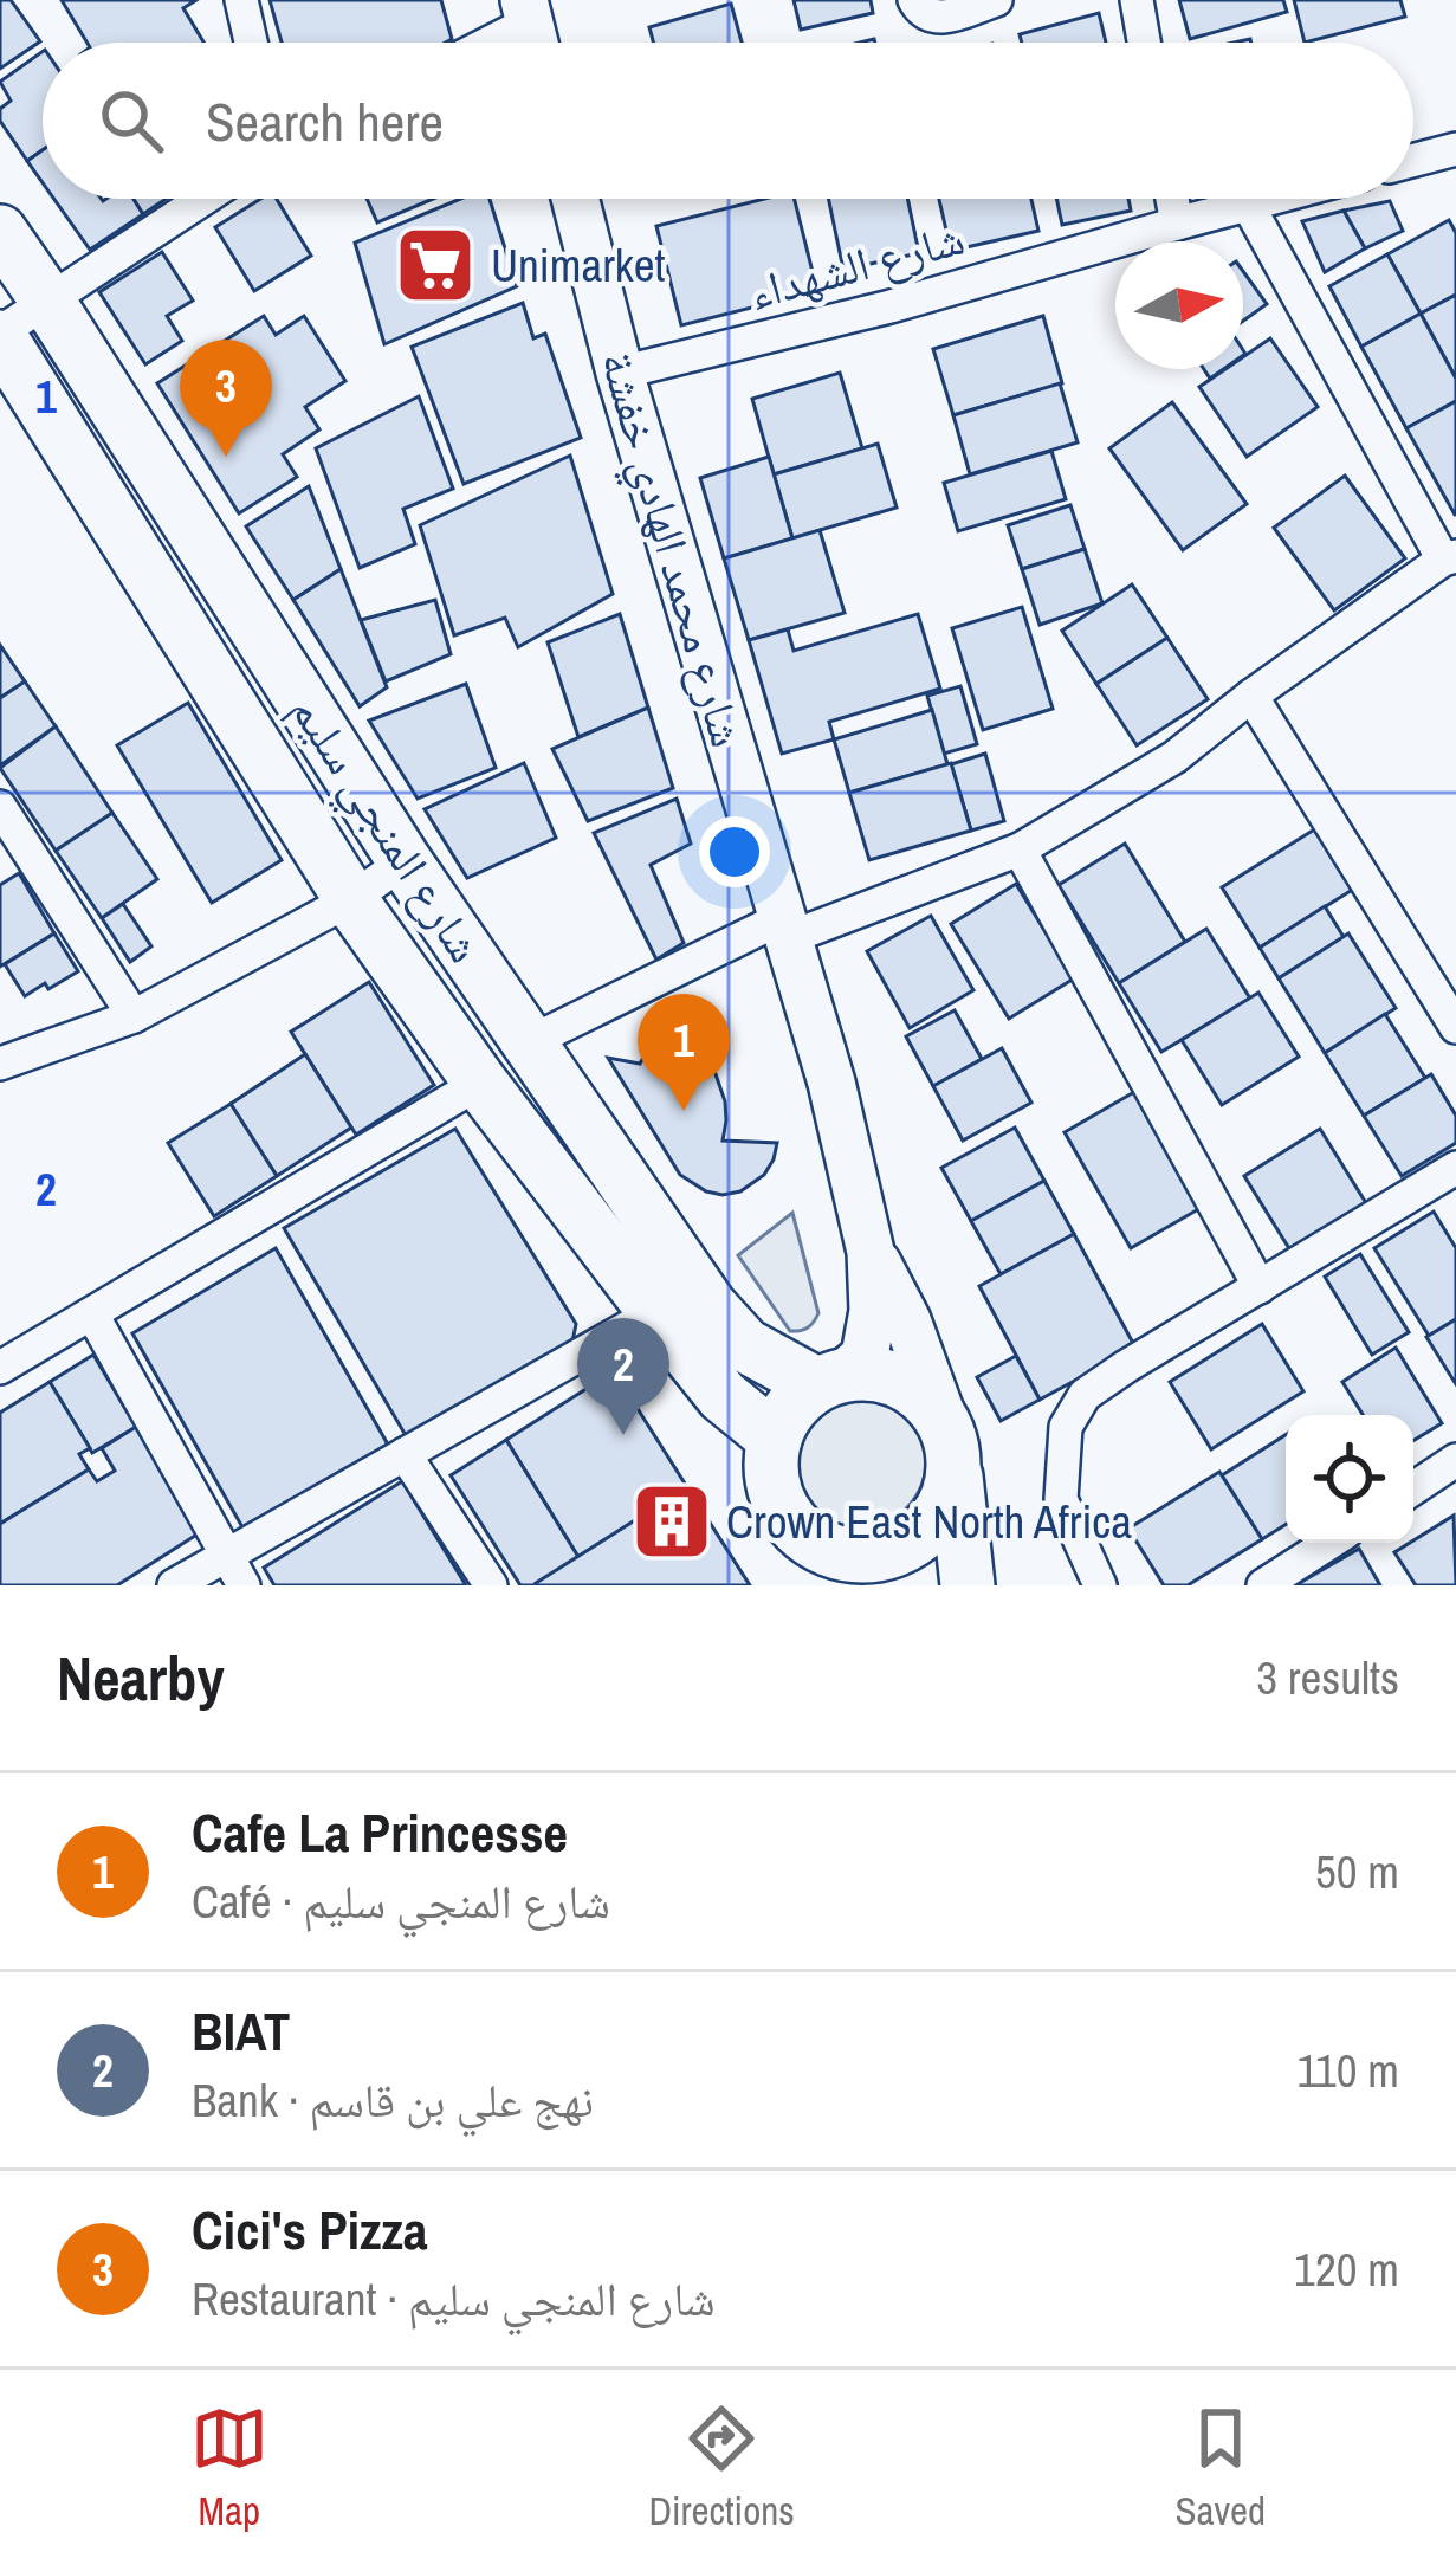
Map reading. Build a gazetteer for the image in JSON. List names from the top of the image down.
{
  "streets": {
    "main road": ["شارع محمد الهادي خفشة", "شارع المنجي سليم"],
    "street": ["شارع الشهداء"]
  },
  "crossings": [
    ["شارع الشهداء", "شارع محمد الهادي خفشة"]
  ],
  "places": {
    "supermarket": ["Unimarket"],
    "building": ["Crown East North Africa"]
  },
  "north": "right",
  "page": {
    "search": "Search here",
    "pins": ["3", "1", "2"],
    "heading": ["Nearby", "3 results"],
    "list": [
      {
        "mark": "1",
        "name": "Cafe La Princesse",
        "note": "Café · شارع المنجي سليم",
        "value": "50 m"
      },
      {
        "mark": "2",
        "name": "BIAT",
        "note": "Bank · نهج علي بن قاسم",
        "value": "110 m"
      },
      {
        "mark": "3",
        "name": "Cici's Pizza",
        "note": "Restaurant · شارع المنجي سليم",
        "value": "120 m"
      }
    ],
    "nav": ["Map", "Directions", "Saved"]
  },
  "grid": {
    "rows": ["1", "2"]
  }
}
